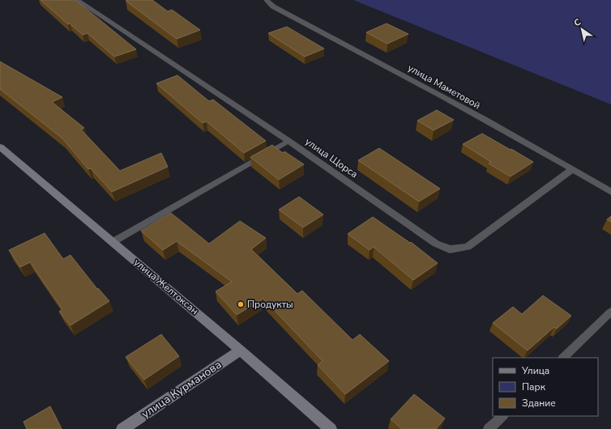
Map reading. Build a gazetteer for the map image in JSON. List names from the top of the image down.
{
  "streets": {
    "street": [
      "улица Маметовой",
      "улица Щорса",
      "улица Желтоксан",
      "улица Курманова"
    ]
  },
  "crossings": [
    ["улица Маметовой", "улица Щорса"],
    ["улица Желтоксан", "улица Курманова"]
  ],
  "places": ["Продукты"],
  "legend": ["Улица", "Парк", "Здание"],
  "north": "top left"
}
